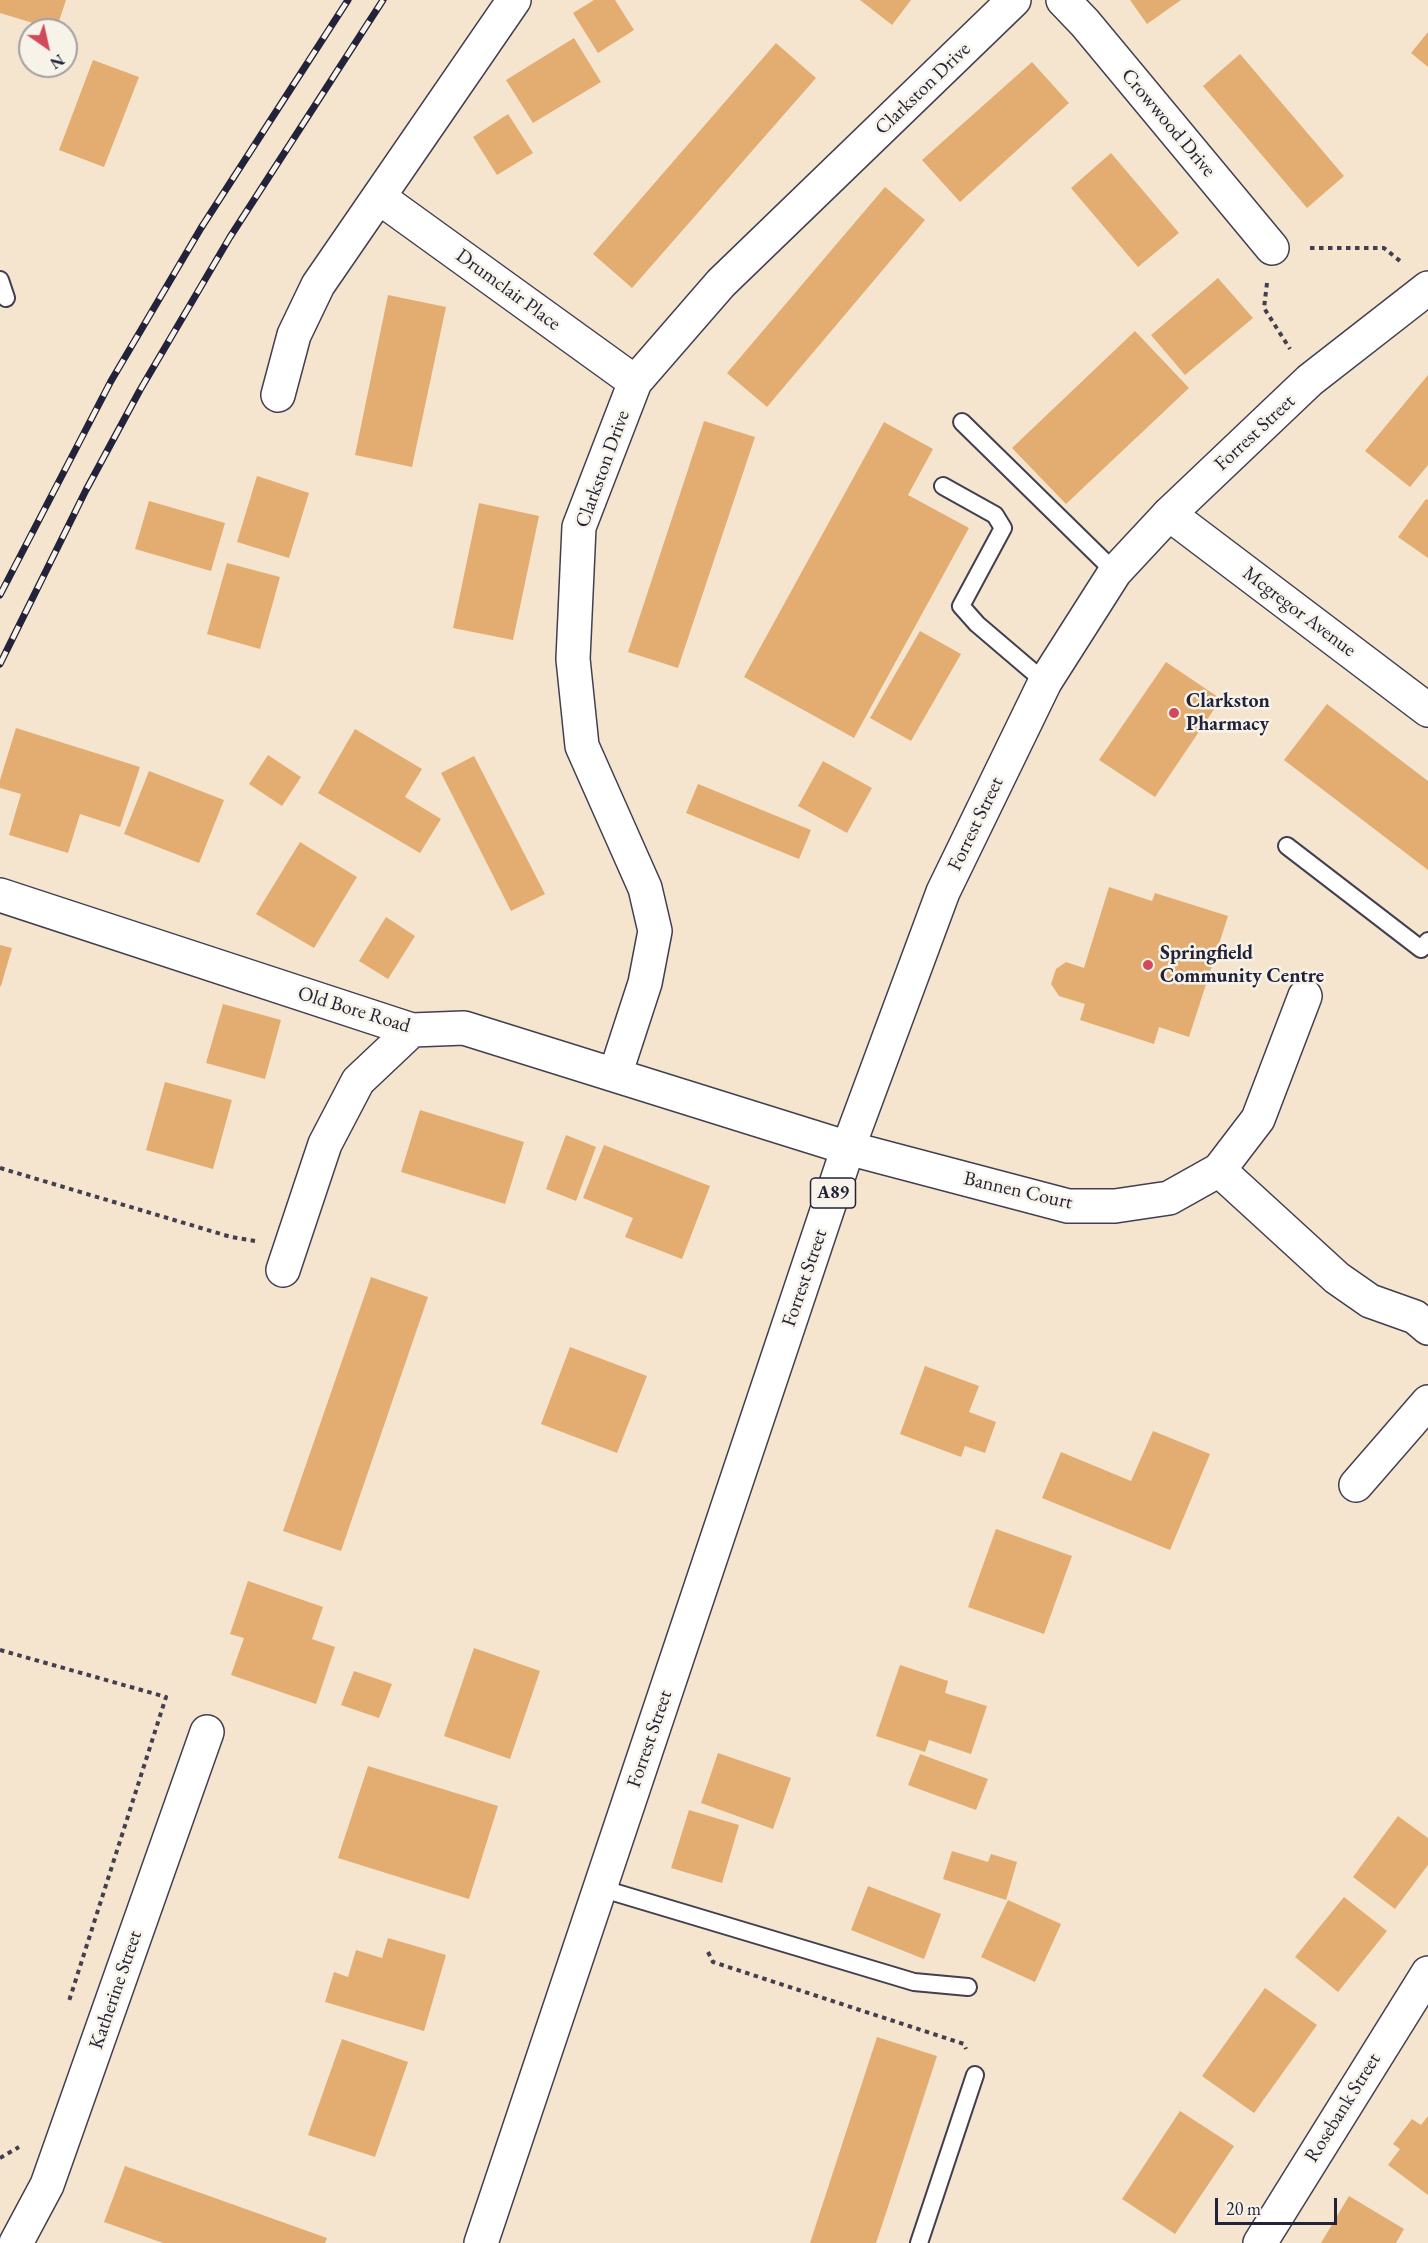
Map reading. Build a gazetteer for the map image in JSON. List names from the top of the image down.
{
  "streets": {
    "street": [
      "Clarkston Drive",
      "Crowwood Drive",
      "Drumclair Place",
      "Forrest Street",
      "Mcgregor Avenue",
      "Old Bore Road",
      "Bannen Court",
      "A89",
      "Katherine Street",
      "Rosebank Street"
    ]
  },
  "crossings": [
    ["Clarkston Drive", "Drumclair Place"],
    ["Clarkston Drive", "Old Bore Road"],
    ["Forrest Street", "Mcgregor Avenue"],
    ["Forrest Street", "Old Bore Road"],
    ["Forrest Street", "Bannen Court"],
    ["Old Bore Road", "Bannen Court"]
  ],
  "places": ["Clarkston Pharmacy", "Springfield Community Centre"],
  "scale_bar": "20 m",
  "north": "bottom right"
}
